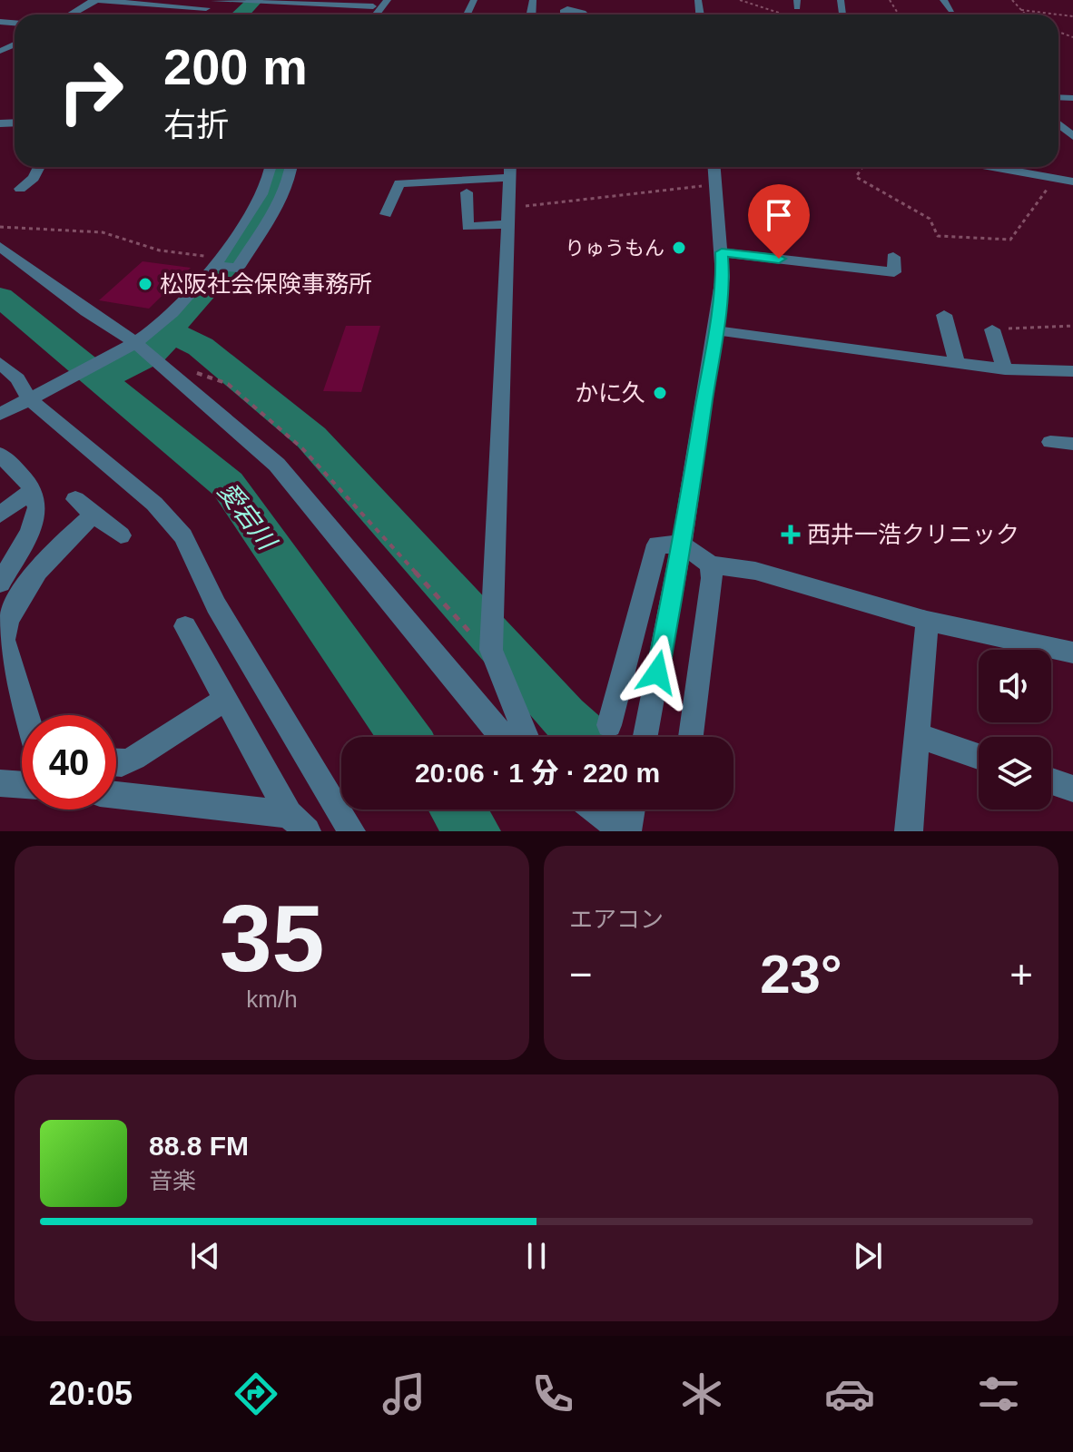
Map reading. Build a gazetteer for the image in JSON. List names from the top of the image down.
{
  "water": ["愛宕川"],
  "places": {
    "other": ["りゅうもん", "松阪社会保険事務所", "かに久"],
    "health": ["西井一浩クリニック"]
  },
  "page": {
    "turn": ["200 m", "右折"],
    "limit": "40",
    "trip": "20:06 · 1 分 · 220 m",
    "tile": [
      ["35", "km/h"],
      "エアコン"
    ],
    "heat": ["−", "23°", "+"],
    "song": ["88.8 FM", "音楽"],
    "tabs": "20:05"
  }
}
